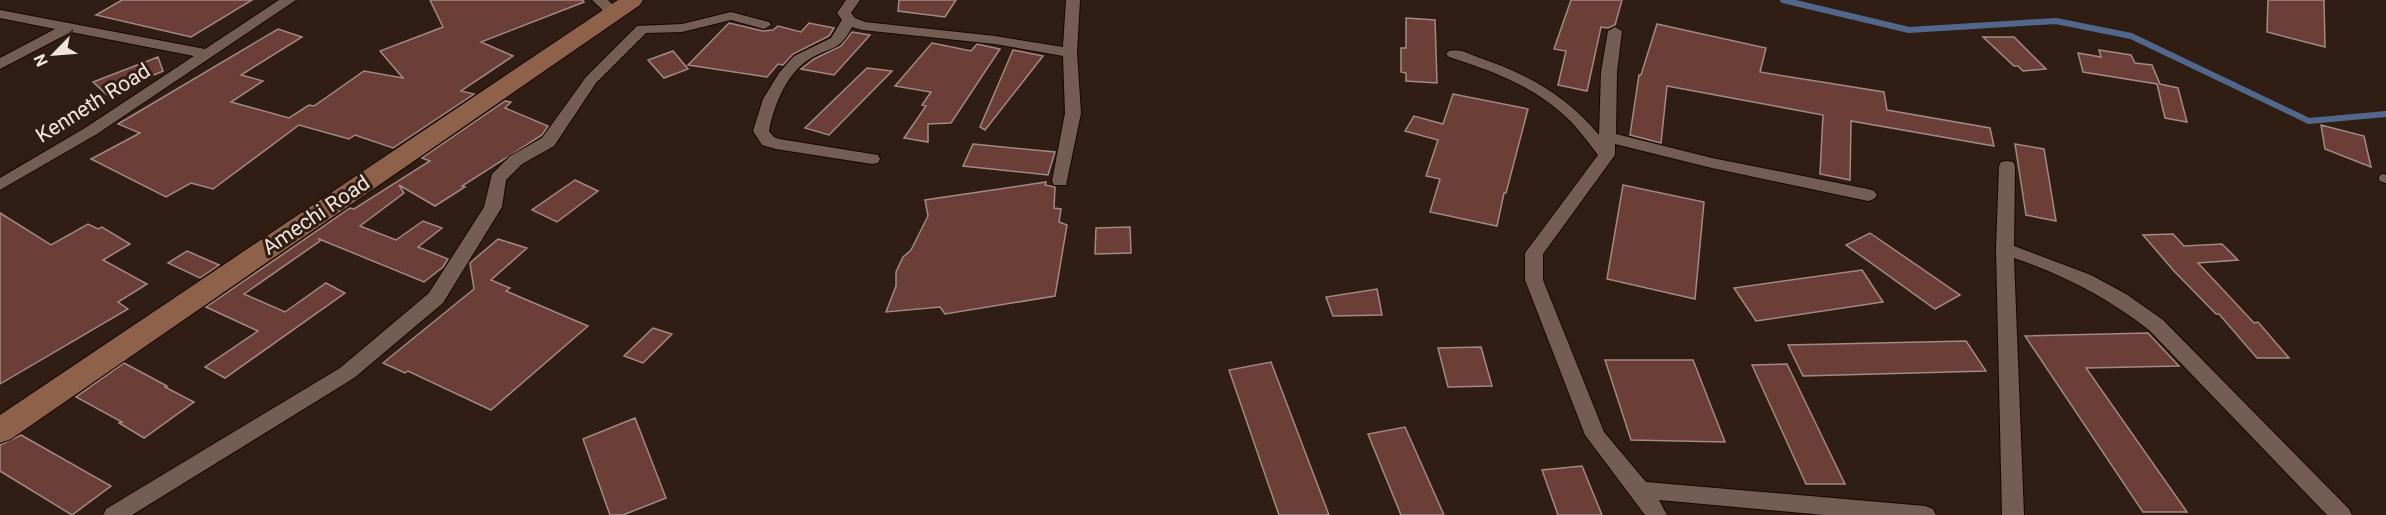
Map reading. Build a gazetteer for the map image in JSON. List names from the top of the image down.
{
  "streets": {
    "main road": ["Amechi Road"],
    "street": ["Kenneth Road"]
  },
  "north": "bottom left"
}
